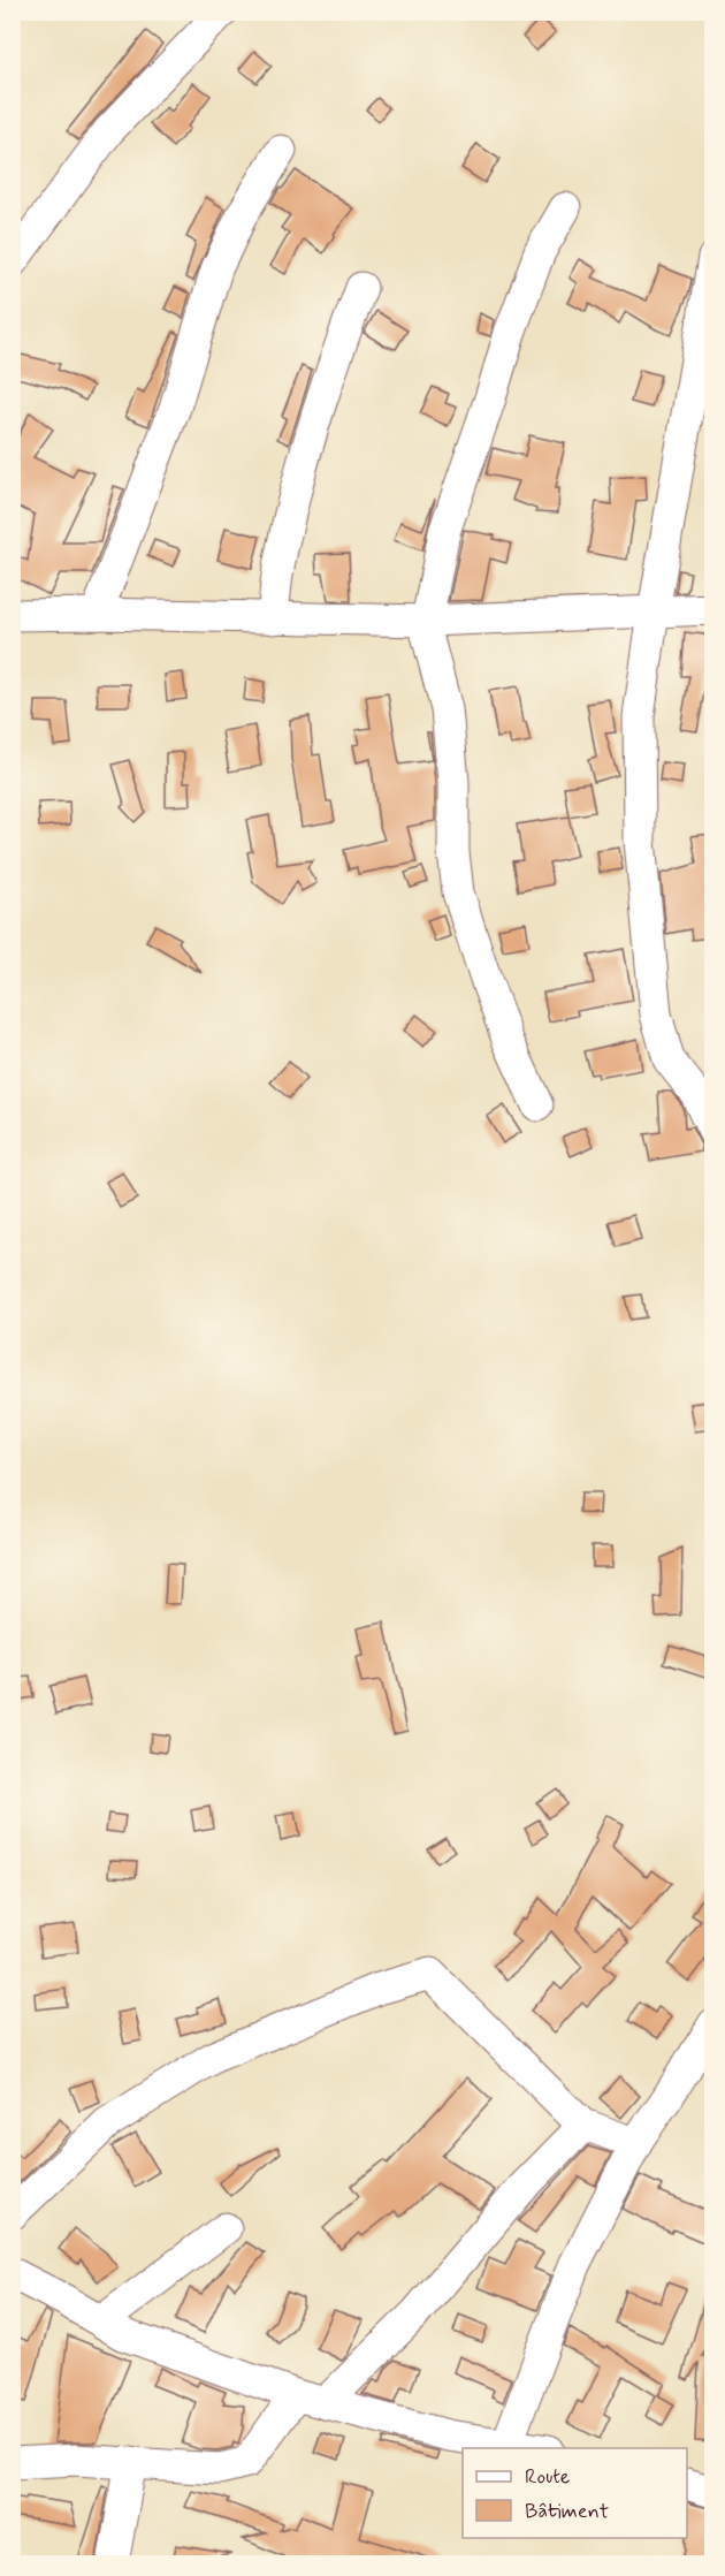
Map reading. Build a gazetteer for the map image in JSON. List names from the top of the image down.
{
  "legend": ["Route", "Bâtiment"]
}
